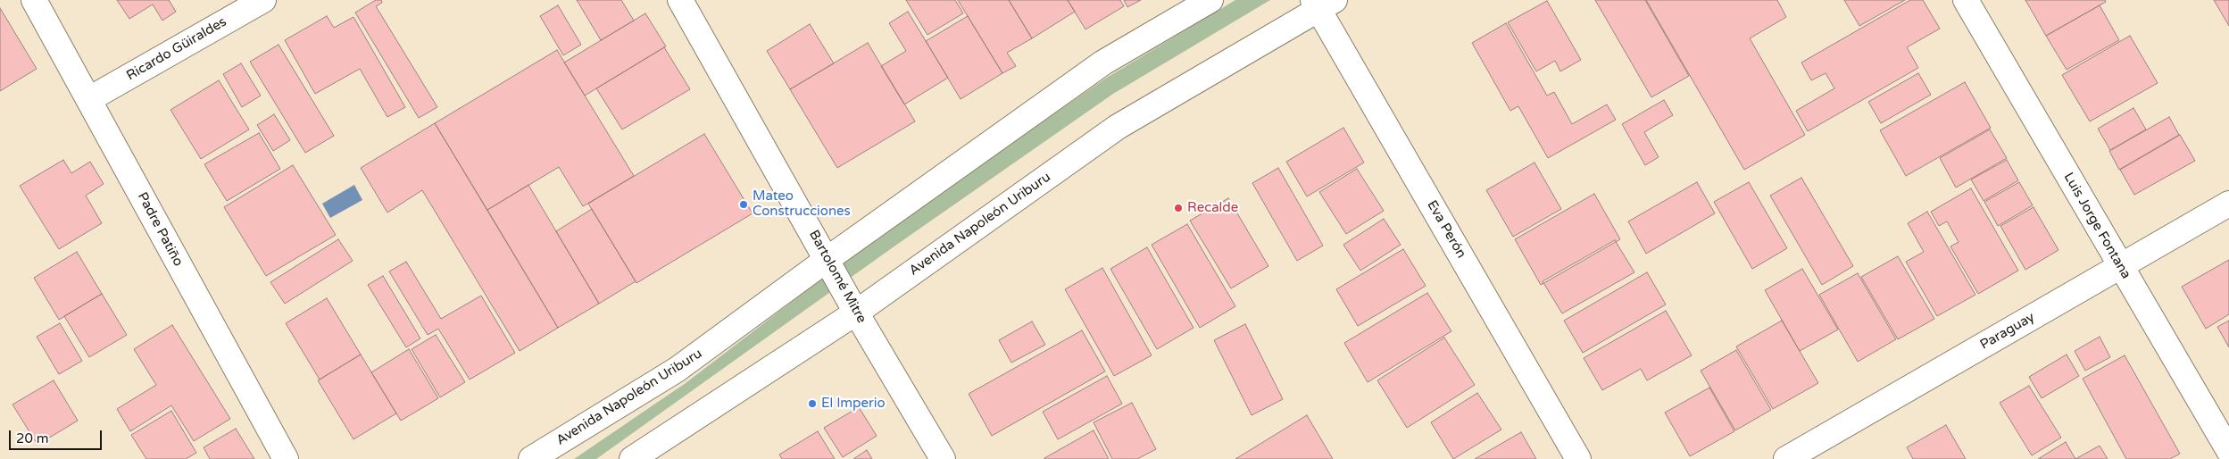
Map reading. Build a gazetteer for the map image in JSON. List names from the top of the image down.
{
  "streets": {
    "street": [
      "Ricardo Güiraldes",
      "Avenida Napoleón Uriburu",
      "Luis Jorge Fontana",
      "Padre Patiño",
      "Eva Perón",
      "Bartolomé Mitre",
      "Paraguay"
    ]
  },
  "crossings": [
    ["Ricardo Güiraldes", "Padre Patiño"],
    ["Avenida Napoleón Uriburu", "Eva Perón"],
    ["Avenida Napoleón Uriburu", "Bartolomé Mitre"],
    ["Luis Jorge Fontana", "Paraguay"]
  ],
  "places": ["Mateo Construcciones", "Recalde", "El Imperio"],
  "scale_bar": "20 m"
}
